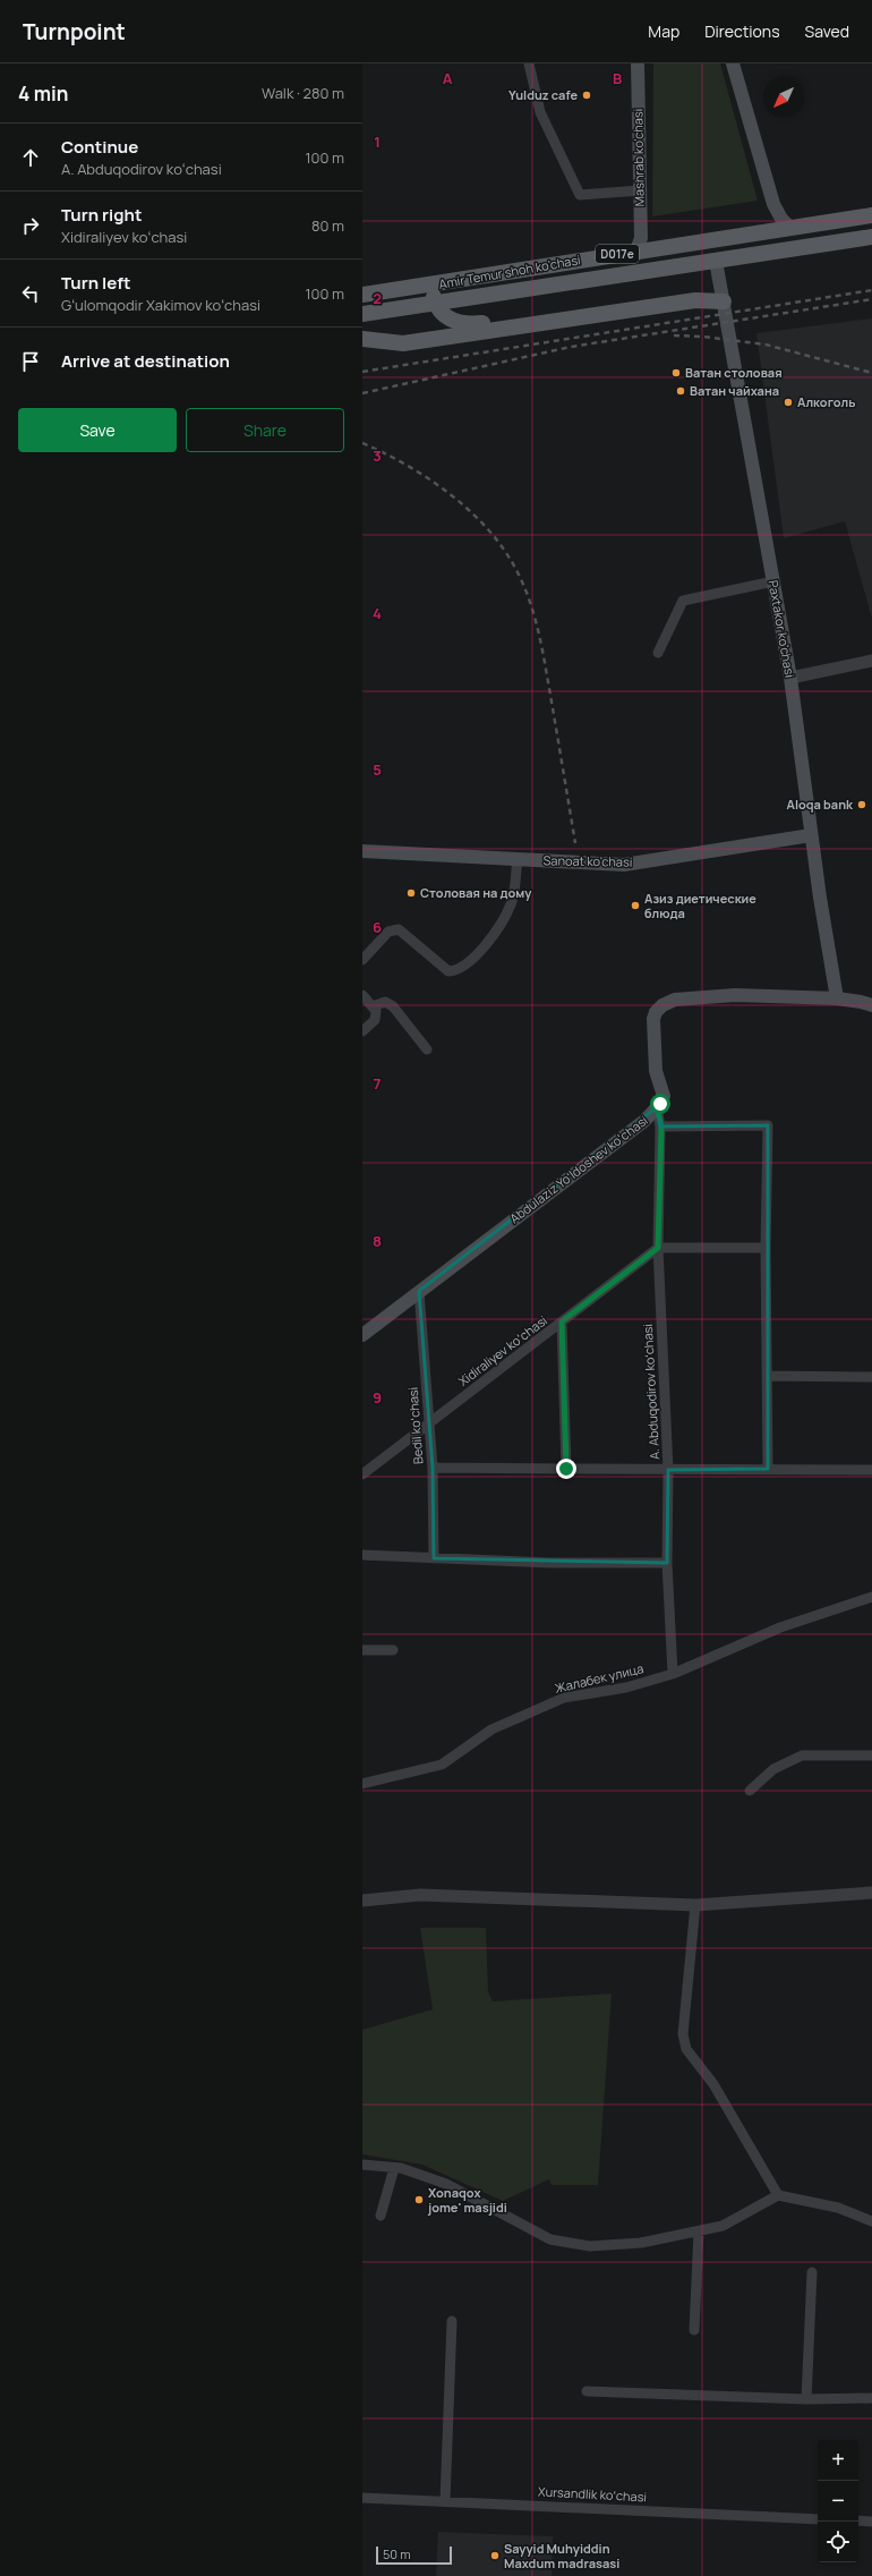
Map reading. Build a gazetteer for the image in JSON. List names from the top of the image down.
{
  "streets": {
    "main road": [
      "Mashrab ko'chasi",
      "D017e",
      "Amir Temur shoh ko'chasi",
      "Paxtakor ko'chasi",
      "Sanoat ko'chasi",
      "Abdulaziz Yoʻldoshev koʻchasi"
    ],
    "street": [
      "Xidiraliyev koʻchasi",
      "A. Abduqodirov koʻchasi",
      "Bedil koʻchasi",
      "Жалабек улица",
      "Xursandlik koʻchasi"
    ]
  },
  "crossings": [
    ["Mashrab ko'chasi", "Amir Temur shoh ko'chasi"],
    ["Amir Temur shoh ko'chasi", "Paxtakor ko'chasi"],
    ["Paxtakor ko'chasi", "Sanoat ko'chasi"],
    ["Paxtakor ko'chasi", "Abdulaziz Yoʻldoshev koʻchasi"],
    ["Abdulaziz Yoʻldoshev koʻchasi", "A. Abduqodirov koʻchasi"],
    ["Abdulaziz Yoʻldoshev koʻchasi", "Bedil koʻchasi"],
    ["Xidiraliyev koʻchasi", "A. Abduqodirov koʻchasi"],
    ["Xidiraliyev koʻchasi", "Bedil koʻchasi"],
    ["A. Abduqodirov koʻchasi", "Жалабек улица"]
  ],
  "places": [
    "Yulduz cafe",
    "Ватан столовая",
    "Ватан чайхана",
    "Алкоголь",
    "Aloqa bank",
    "Столовая на дому",
    "Азиз диетические блюда",
    "Xonaqox jome' masjidi",
    "Sayyid Muhyiddin Maxdum madrasasi"
  ],
  "scale_bar": "50 m",
  "north": "bottom left",
  "page": {
    "header": "Turnpoint",
    "nav": ["Map", "Directions", "Saved"],
    "heading": ["4 min", "Walk · 280 m"],
    "list": [
      ["Continue", "A. Abduqodirov koʻchasi", "100 m"],
      ["Turn right", "Xidiraliyev koʻchasi", "80 m"],
      ["Turn left", "Gʻulomqodir Xakimov koʻchasi", "100 m"],
      "Arrive at destination"
    ],
    "buttons": ["Save", "Share"],
    "map_buttons": ["+", "−"],
    "scale": "50 m"
  },
  "grid": {
    "columns": ["A", "B"],
    "rows": [
      "1",
      "2",
      "3",
      "4",
      "5",
      "6",
      "7",
      "8",
      "9"
    ]
  }
}
